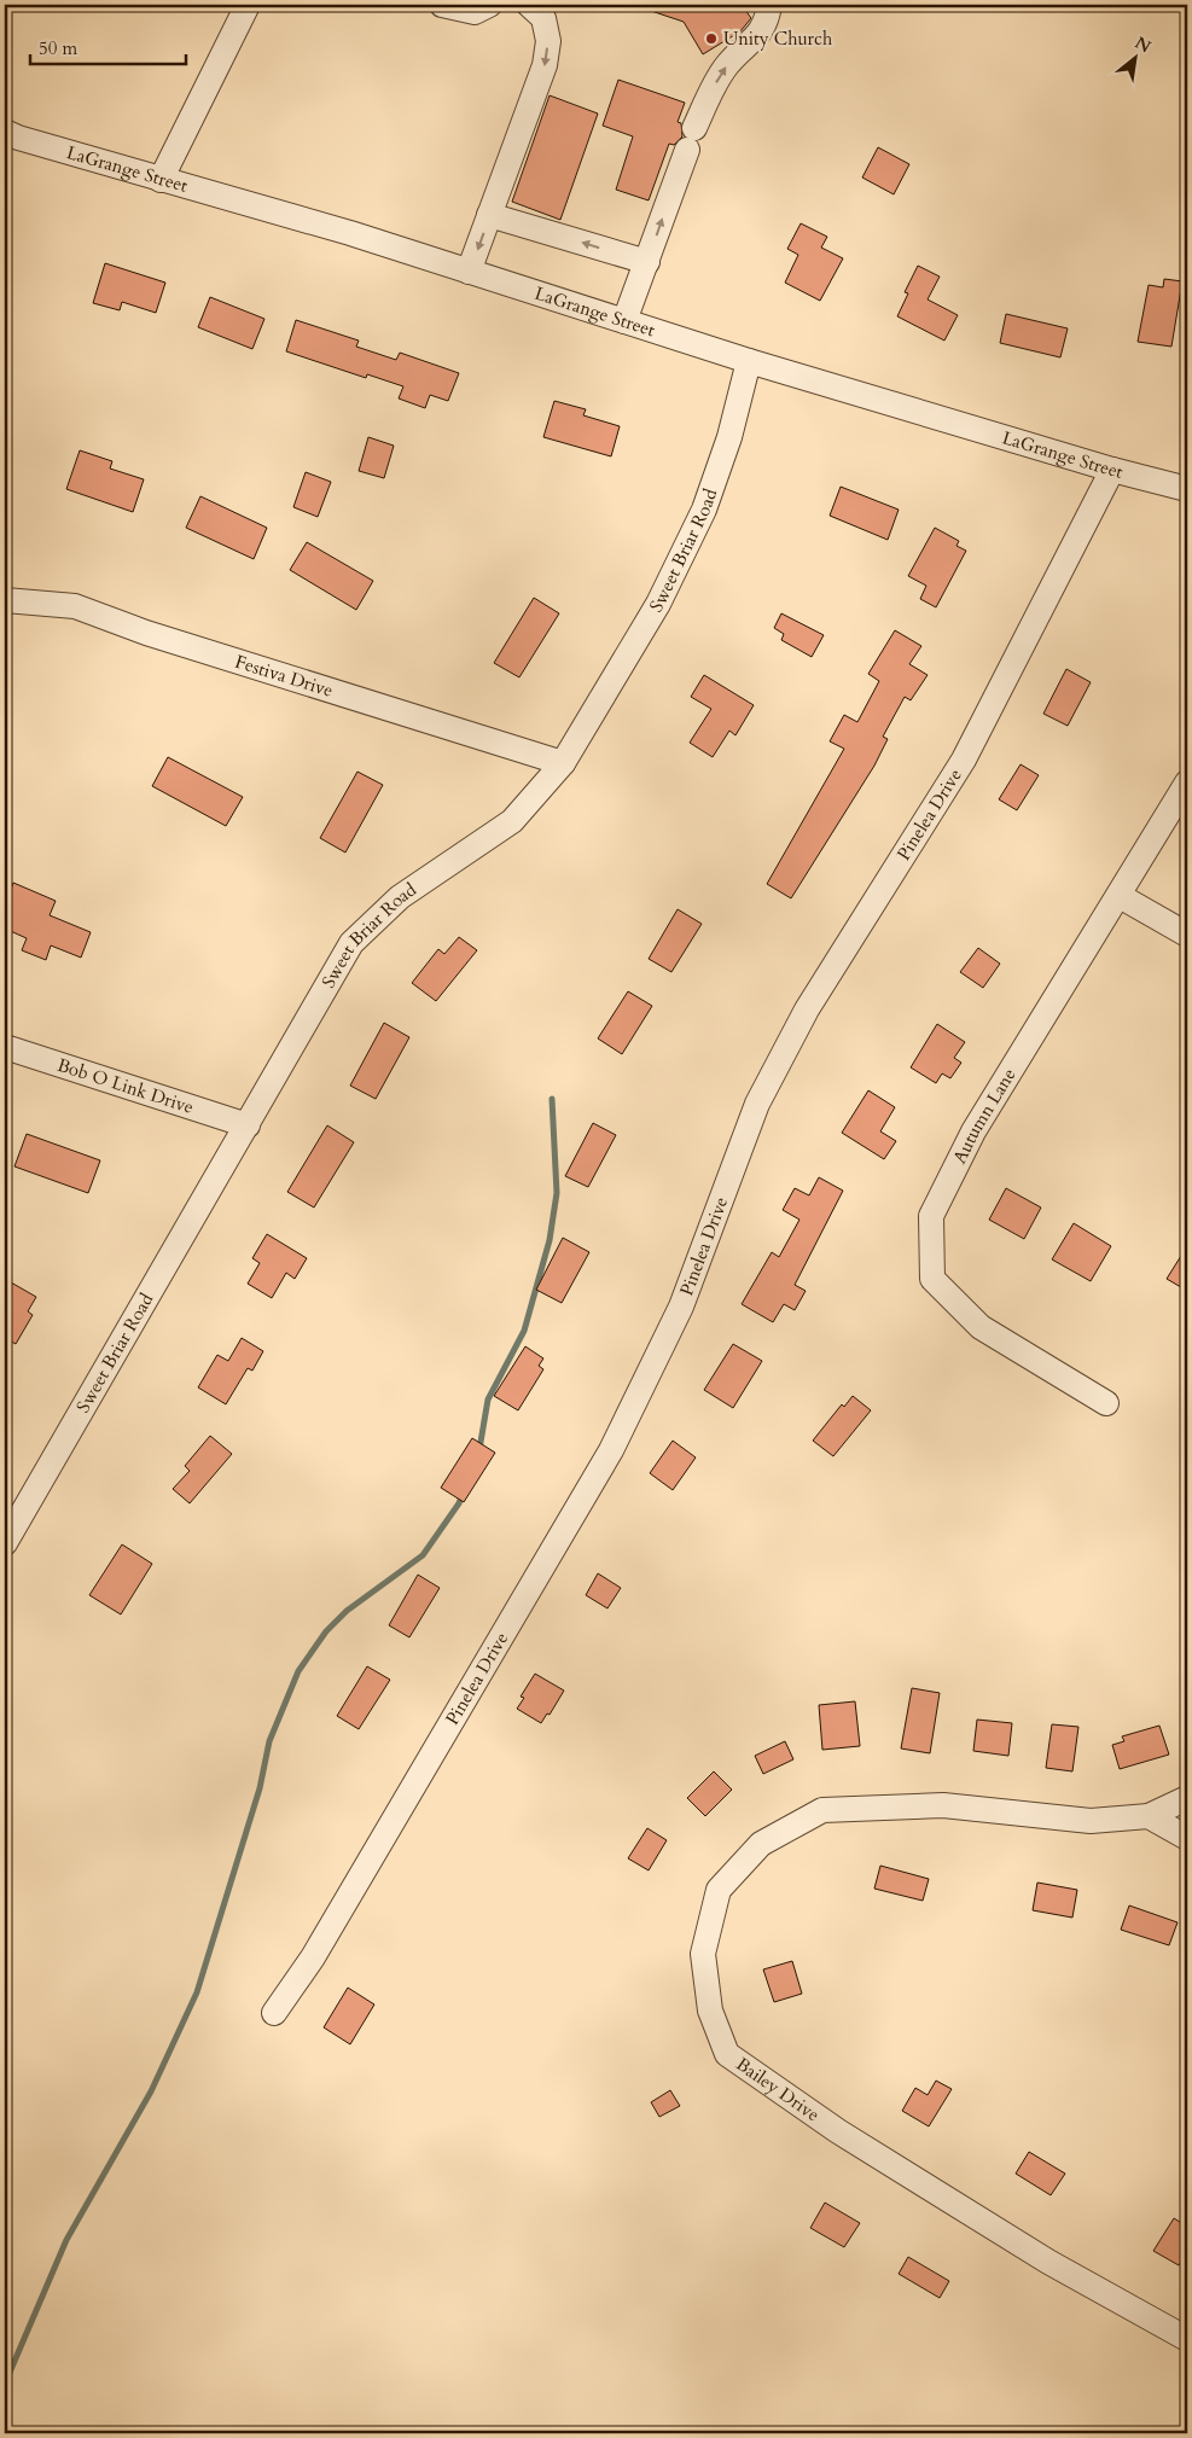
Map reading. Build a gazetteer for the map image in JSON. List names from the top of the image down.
{
  "streets": {
    "street": [
      "LaGrange Street",
      "Sweet Briar Road",
      "Festiva Drive",
      "Pinelea Drive",
      "Bob O Link Drive",
      "Autumn Lane",
      "Bailey Drive"
    ]
  },
  "crossings": [
    ["LaGrange Street", "Sweet Briar Road"],
    ["LaGrange Street", "Pinelea Drive"],
    ["Sweet Briar Road", "Festiva Drive"],
    ["Sweet Briar Road", "Bob O Link Drive"]
  ],
  "places": ["Unity Church"],
  "scale_bar": "50 m",
  "north": "top right"
}
